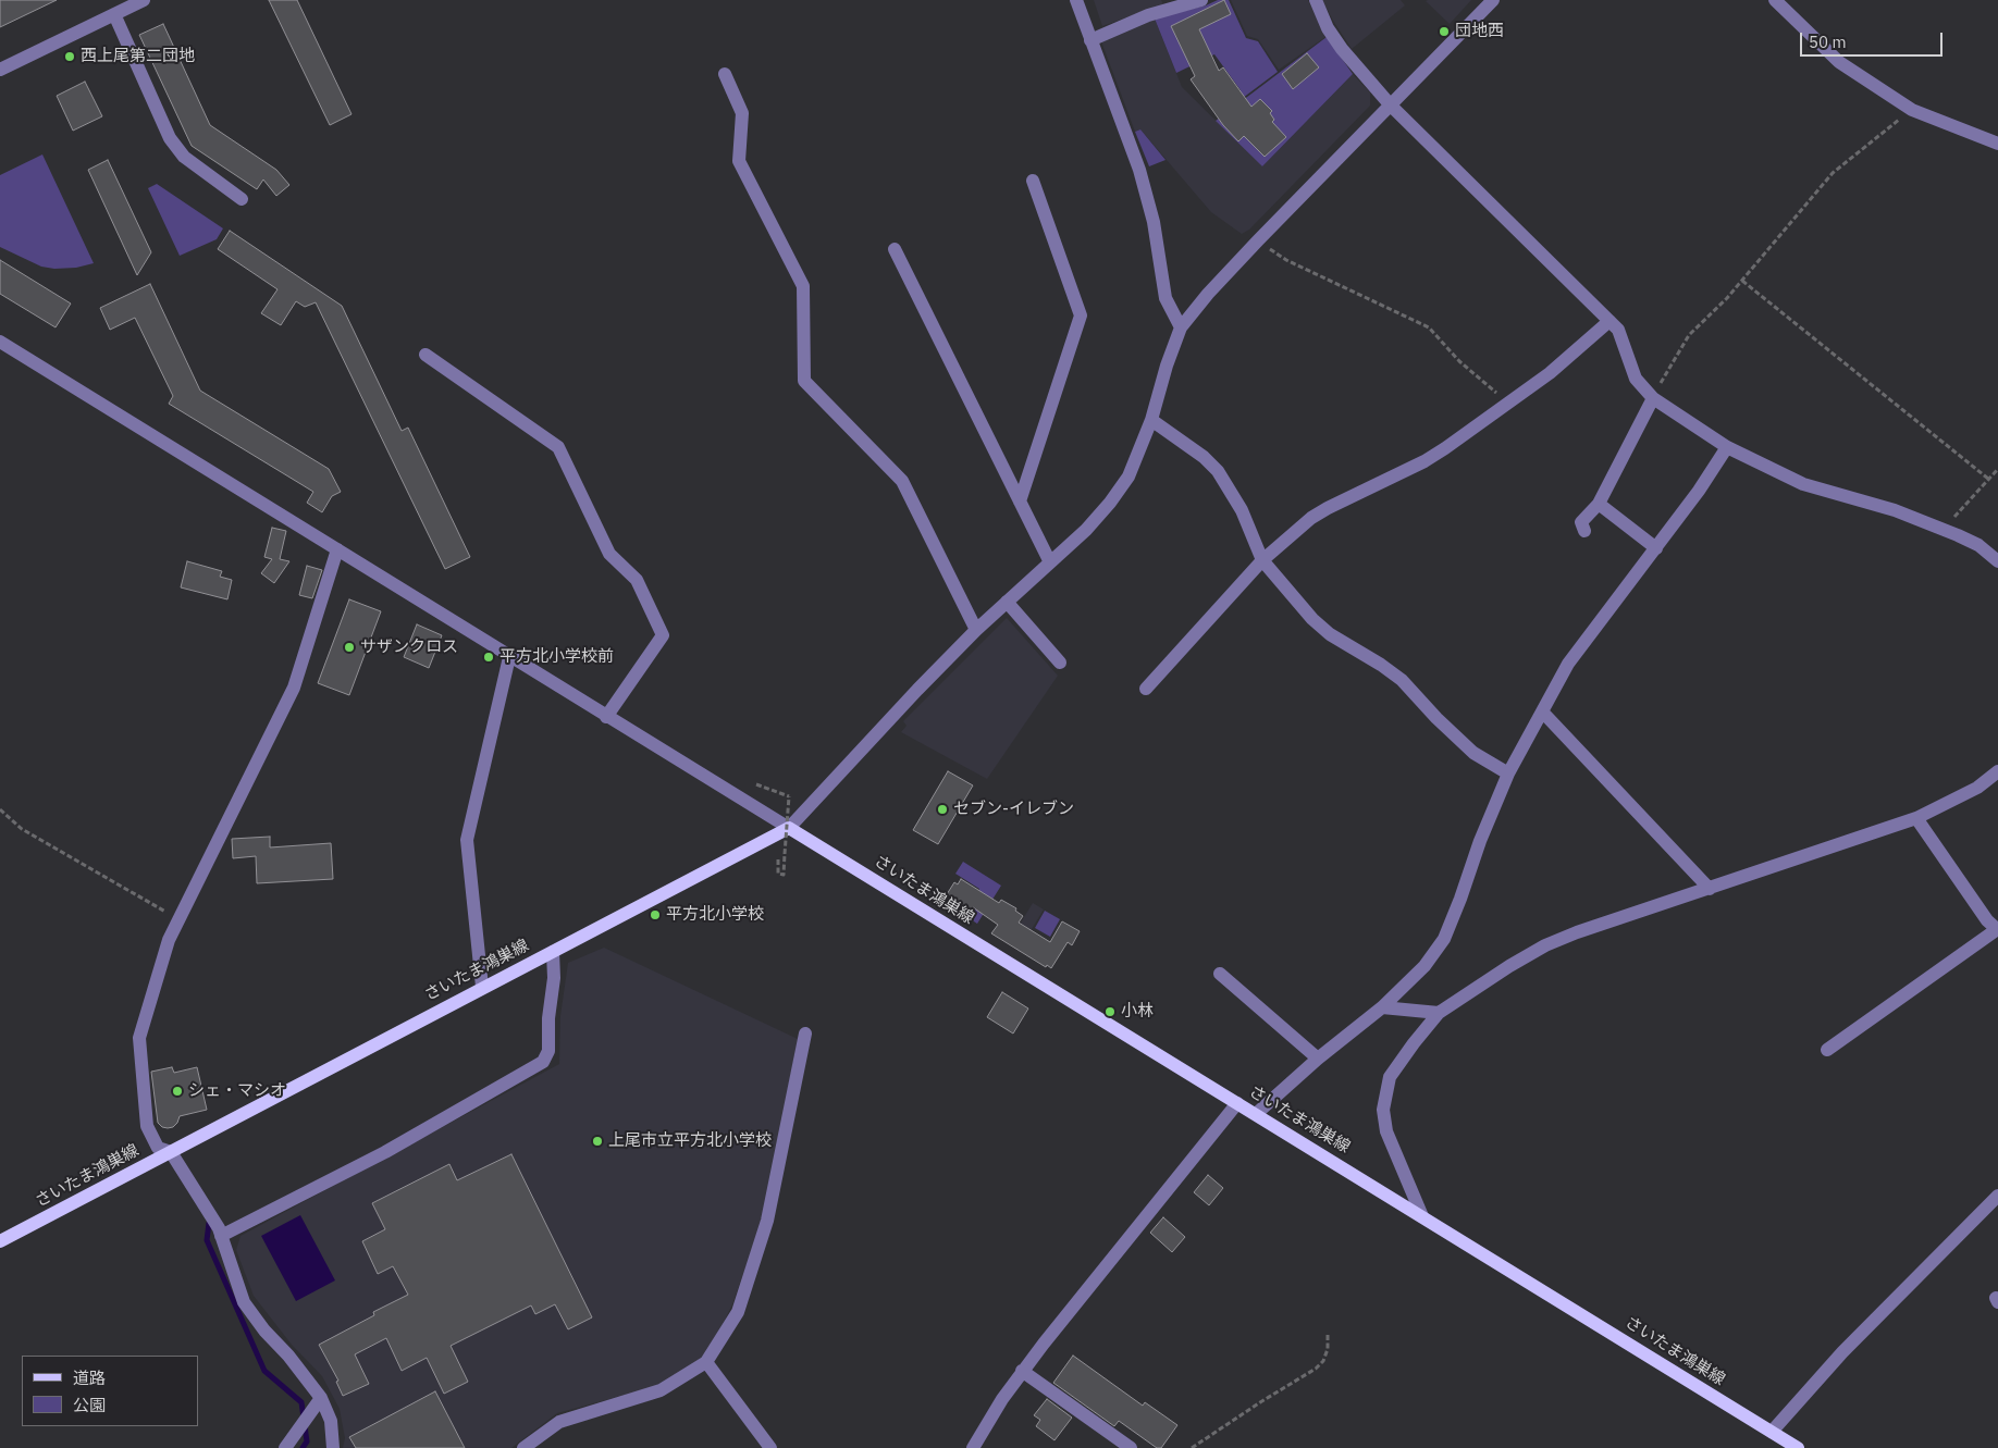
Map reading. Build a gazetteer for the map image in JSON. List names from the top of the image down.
{
  "streets": {
    "main road": ["さいたま鴻巣線"]
  },
  "places": [
    "団地西",
    "西上尾第二団地",
    "サザンクロス",
    "平方北小学校前",
    "セブン-イレブン",
    "平方北小学校",
    "小林",
    "シェ・マシオ",
    "上尾市立平方北小学校"
  ],
  "legend": ["道路", "公園"],
  "scale_bar": "50 m"
}
